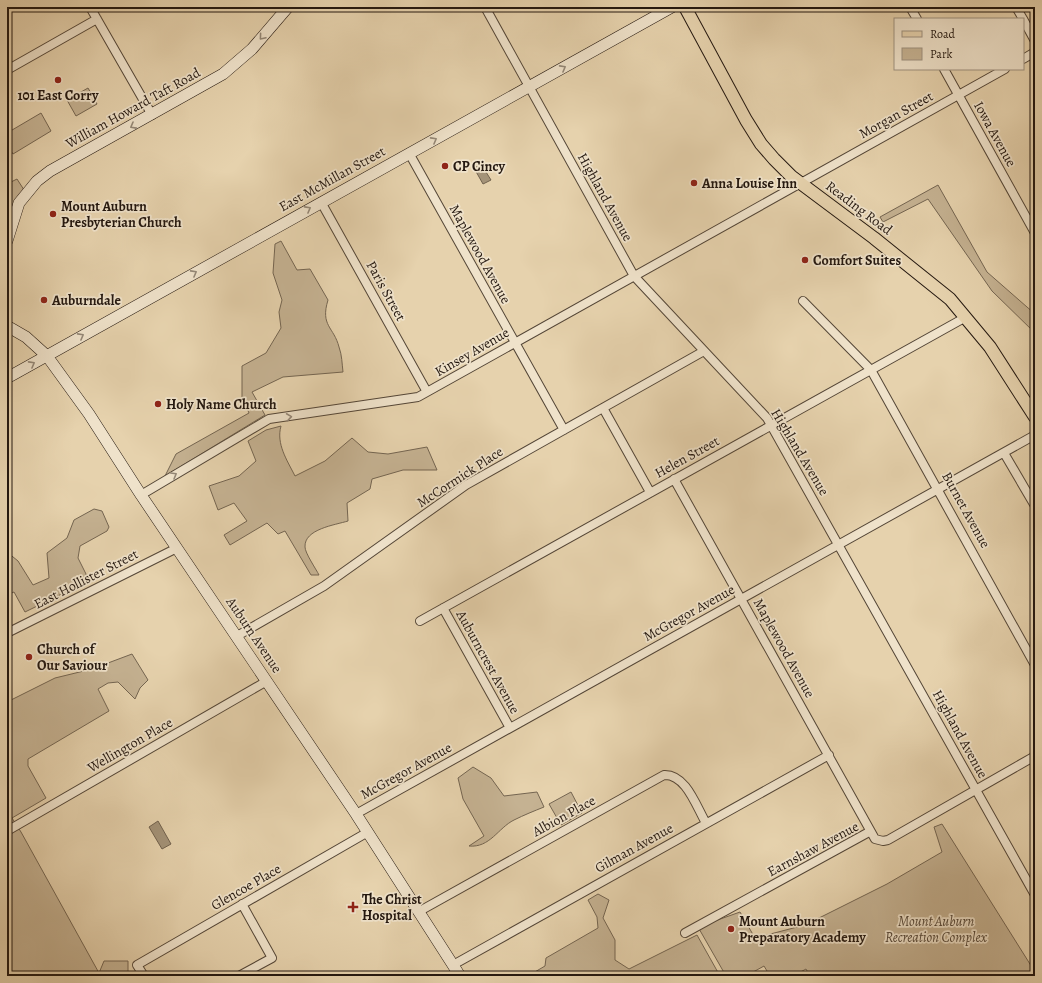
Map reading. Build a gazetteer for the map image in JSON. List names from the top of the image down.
{
  "streets": {
    "main road": [
      "William Howard Taft Road",
      "East McMillan Street",
      "Reading Road",
      "Auburn Avenue"
    ],
    "street": [
      "Morgan Street",
      "Iowa Avenue",
      "Highland Avenue",
      "Maplewood Avenue",
      "Paris Street",
      "Kinsey Avenue",
      "Helen Street",
      "McCormick Place",
      "Burnet Avenue",
      "East Hollister Street",
      "McGregor Avenue",
      "Auburncrest Avenue",
      "Wellington Place",
      "Albion Place",
      "Gilman Avenue",
      "Earnshaw Avenue",
      "Glencoe Place"
    ]
  },
  "crossings": [
    ["Morgan Street", "Iowa Avenue"],
    ["Morgan Street", "Reading Road"],
    ["Morgan Street", "Kinsey Avenue"],
    ["East McMillan Street", "Highland Avenue"],
    ["East McMillan Street", "Maplewood Avenue"],
    ["East McMillan Street", "Paris Street"],
    ["East McMillan Street", "Auburn Avenue"],
    ["Highland Avenue", "Kinsey Avenue"],
    ["Highland Avenue", "Helen Street"],
    ["Highland Avenue", "McCormick Place"],
    ["Highland Avenue", "McGregor Avenue"],
    ["Highland Avenue", "Earnshaw Avenue"],
    ["Reading Road", "Kinsey Avenue"],
    ["Reading Road", "Helen Street"],
    ["Maplewood Avenue", "Kinsey Avenue"],
    ["Maplewood Avenue", "Helen Street"],
    ["Maplewood Avenue", "McCormick Place"],
    ["Maplewood Avenue", "McGregor Avenue"],
    ["Maplewood Avenue", "Gilman Avenue"],
    ["Maplewood Avenue", "Earnshaw Avenue"],
    ["Paris Street", "Kinsey Avenue"],
    ["Kinsey Avenue", "Auburn Avenue"],
    ["Helen Street", "Burnet Avenue"],
    ["Helen Street", "Auburncrest Avenue"],
    ["McCormick Place", "Auburn Avenue"],
    ["Burnet Avenue", "McGregor Avenue"],
    ["East Hollister Street", "Auburn Avenue"],
    ["McGregor Avenue", "Auburn Avenue"],
    ["McGregor Avenue", "Auburncrest Avenue"],
    ["Auburn Avenue", "Wellington Place"],
    ["Auburn Avenue", "Albion Place"],
    ["Auburn Avenue", "Gilman Avenue"],
    ["Auburn Avenue", "Glencoe Place"],
    ["Albion Place", "Gilman Avenue"]
  ],
  "one_way": ["William Howard Taft Road", "East McMillan Street", "Kinsey Avenue"],
  "parks": ["Mount Auburn Recreation Complex"],
  "places": {
    "other": [
      "101 East Corry",
      "CP Cincy",
      "Anna Louise Inn",
      "Mount Auburn Presbyterian Church",
      "Comfort Suites",
      "Auburndale",
      "Holy Name Church",
      "Church of Our Saviour",
      "Mount Auburn Preparatory Academy"
    ],
    "health": ["The Christ Hospital"]
  },
  "legend": ["Road", "Park"]
}
